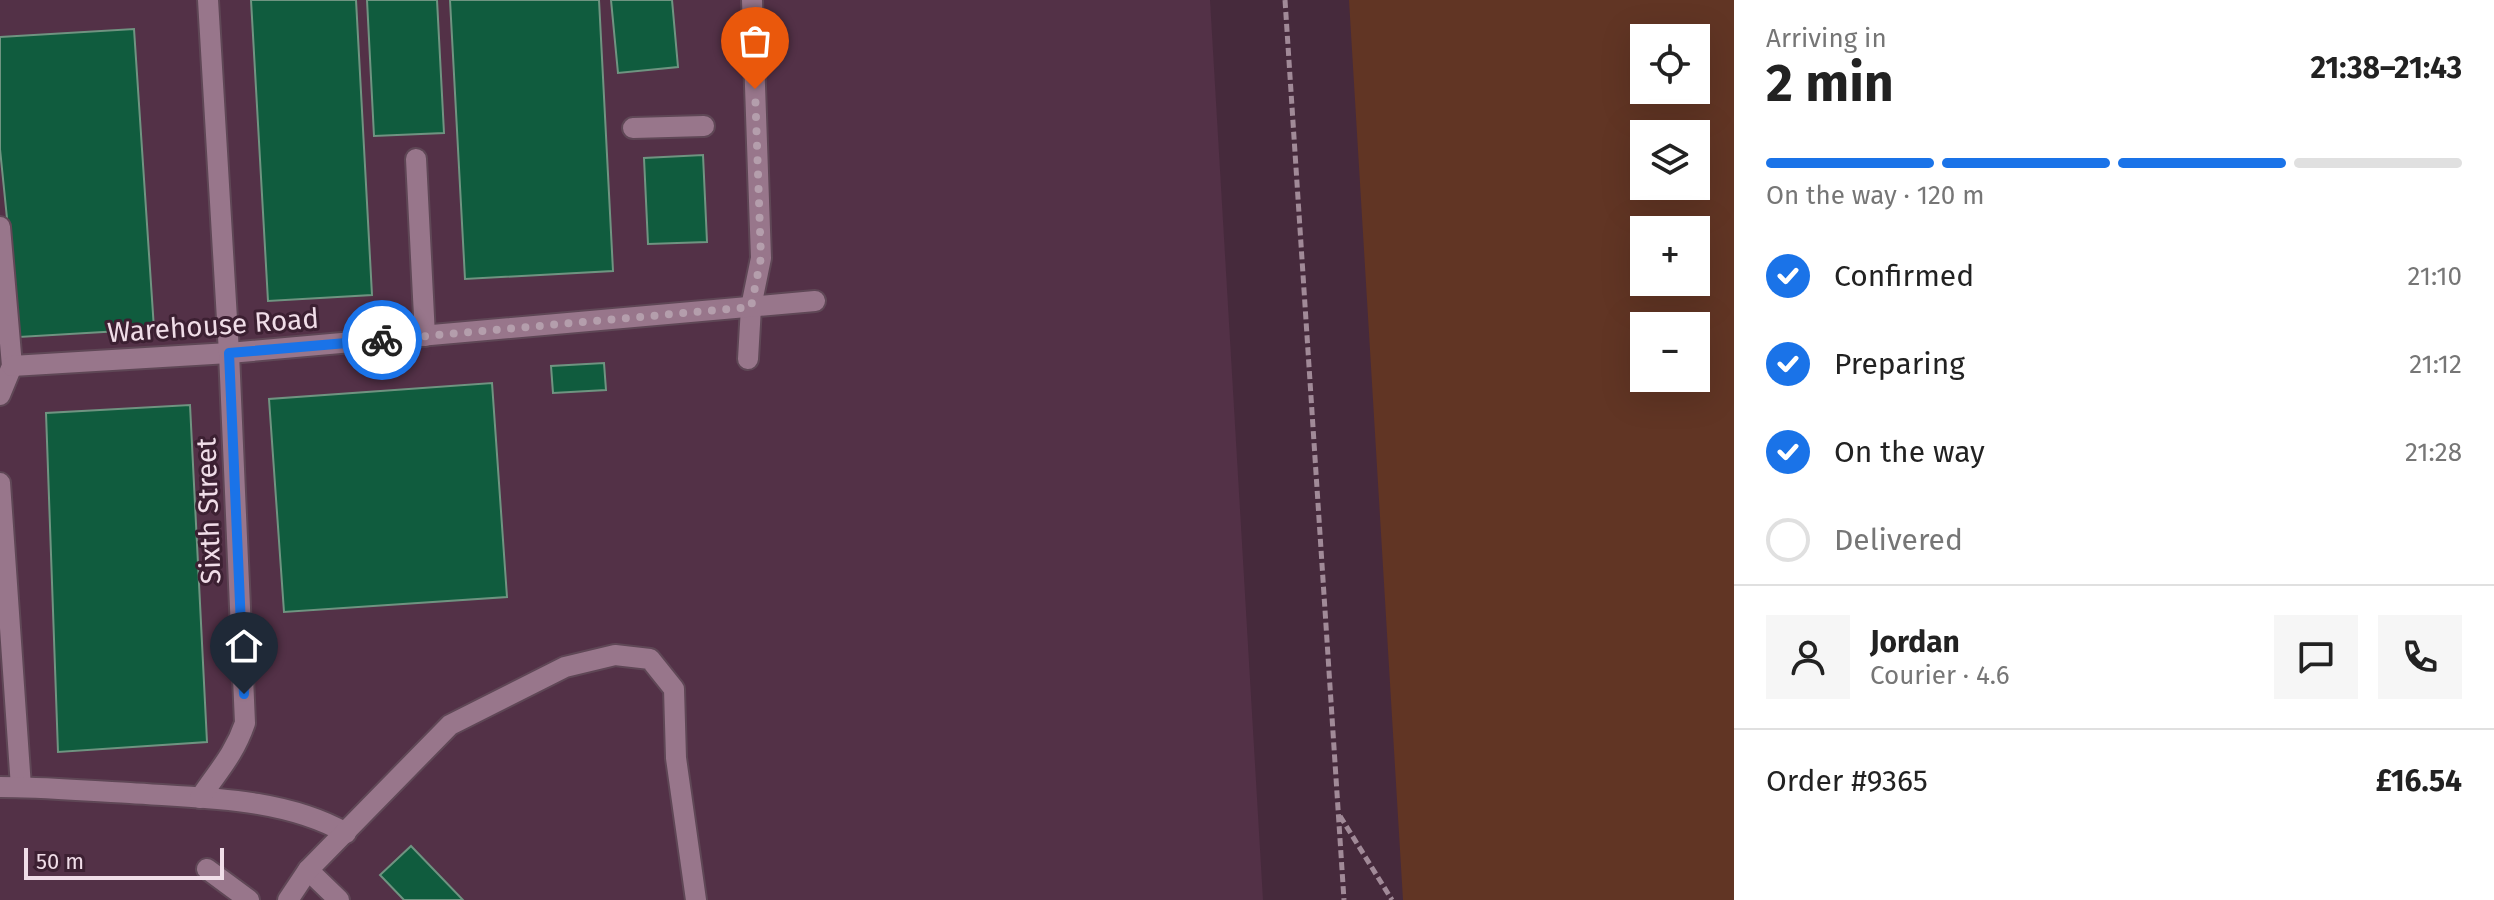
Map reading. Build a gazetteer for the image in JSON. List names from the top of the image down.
{
  "streets": {
    "street": ["Warehouse Road", "Sixth Street"]
  },
  "crossings": [
    ["Warehouse Road", "Sixth Street"]
  ],
  "scale_bar": "50 m",
  "page": {
    "heading": ["2 min", "Arriving in", "21:38–21:43"],
    "panel": [
      "Jordan",
      "Courier · 4.6",
      "Order #9365",
      "£16.54"
    ],
    "map_buttons": ["+", "−"],
    "bar": "On the way · 120 m",
    "list": [
      ["Confirmed", "21:10"],
      ["Preparing", "21:12"],
      ["On the way", "21:28"],
      "Delivered"
    ],
    "scale": "50 m"
  }
}
